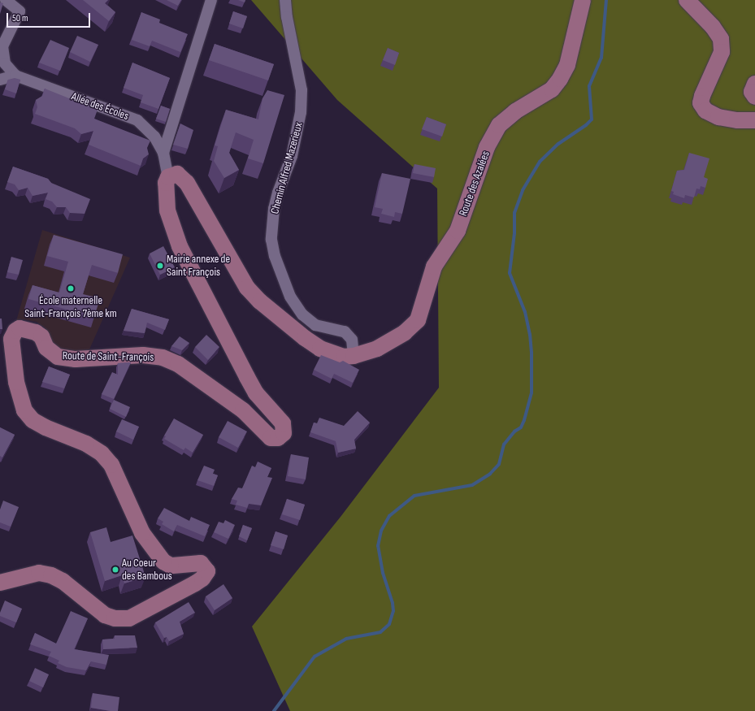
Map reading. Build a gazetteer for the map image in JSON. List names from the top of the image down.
{
  "streets": {
    "main road": ["Route des Azalées", "Route de Saint-François"],
    "street": ["Allée des Écoles", "Chemin Alfred Mazerieux"]
  },
  "crossings": [
    ["Allée des Écoles", "Route de Saint-François"],
    ["Chemin Alfred Mazerieux", "Route des Azalées"]
  ],
  "places": ["Mairie annexe de Saint François", "École maternelle Saint-François 7ème km", "Au Coeur des Bambous"],
  "scale_bar": "50 m"
}
